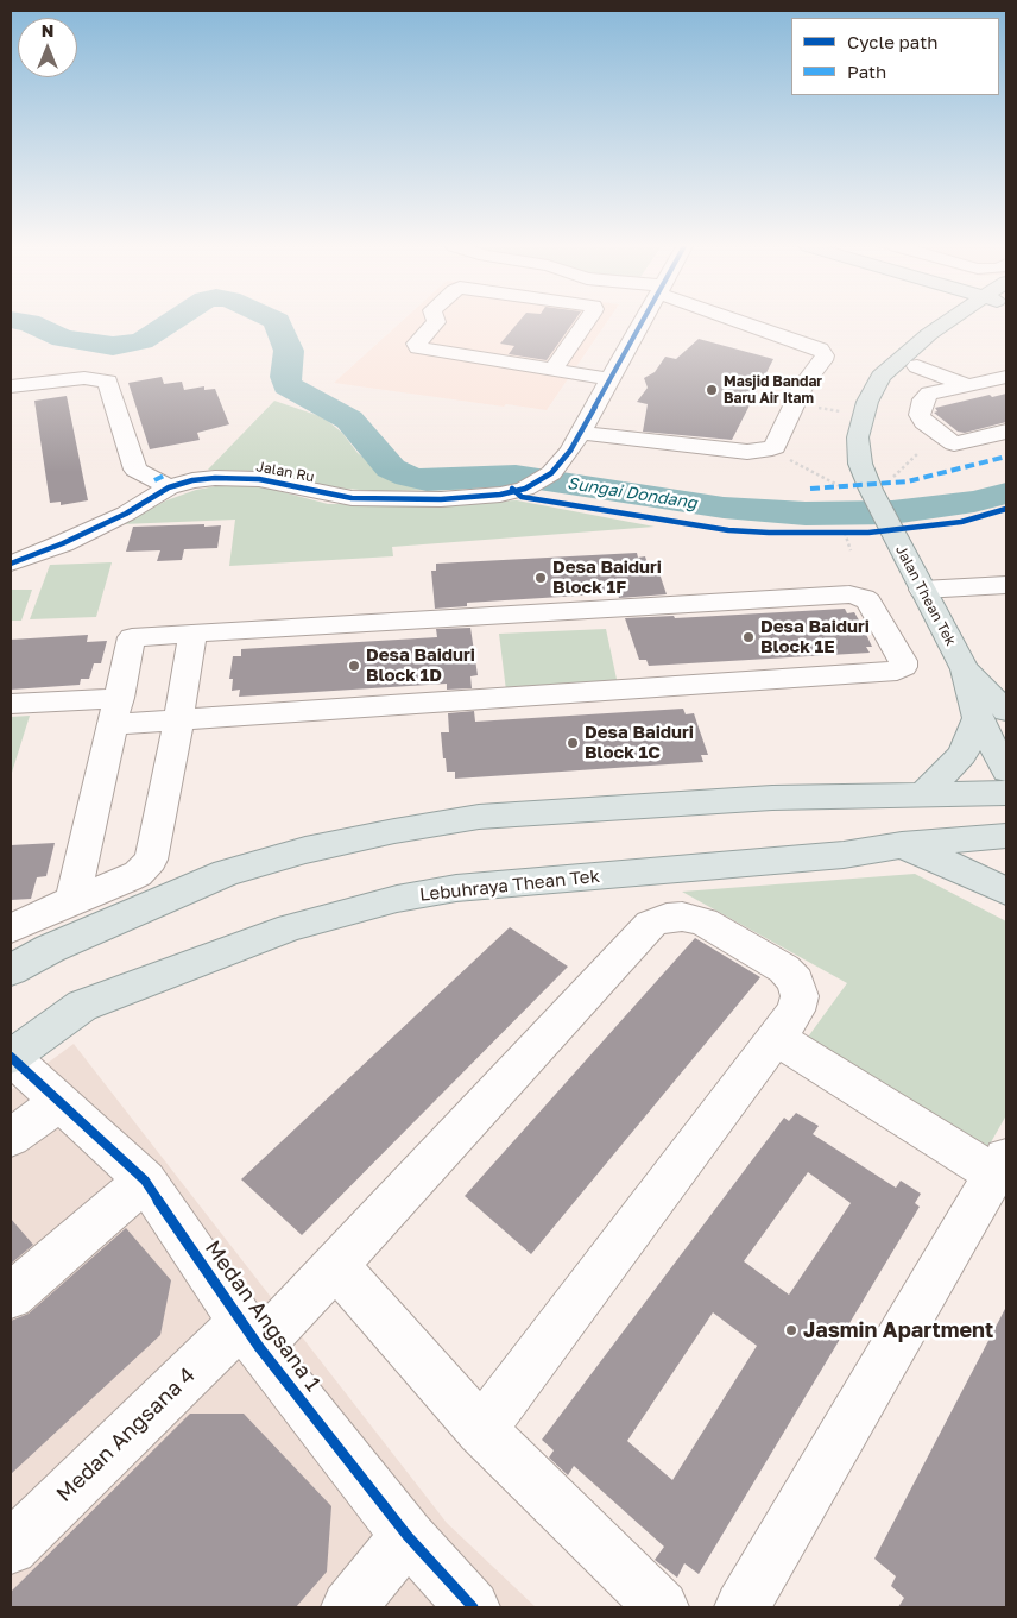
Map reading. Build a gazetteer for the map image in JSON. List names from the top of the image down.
{
  "streets": {
    "main road": ["Jalan Thean Tek", "Lebuhraya Thean Tek"],
    "street": ["Jalan Ru", "Medan Angsana 1", "Medan Angsana 4"]
  },
  "crossings": [
    ["Lebuhraya Thean Tek", "Medan Angsana 1"],
    ["Medan Angsana 1", "Medan Angsana 4"]
  ],
  "water": ["Sungai Dondang"],
  "places": [
    "Masjid Bandar Baru Air Itam",
    "Desa Baiduri Block 1F",
    "Desa Baiduri Block 1E",
    "Desa Baiduri Block 1D",
    "Desa Baiduri Block 1C",
    "Jasmin Apartment"
  ],
  "legend": ["Cycle path", "Path"],
  "north": "top"
}
